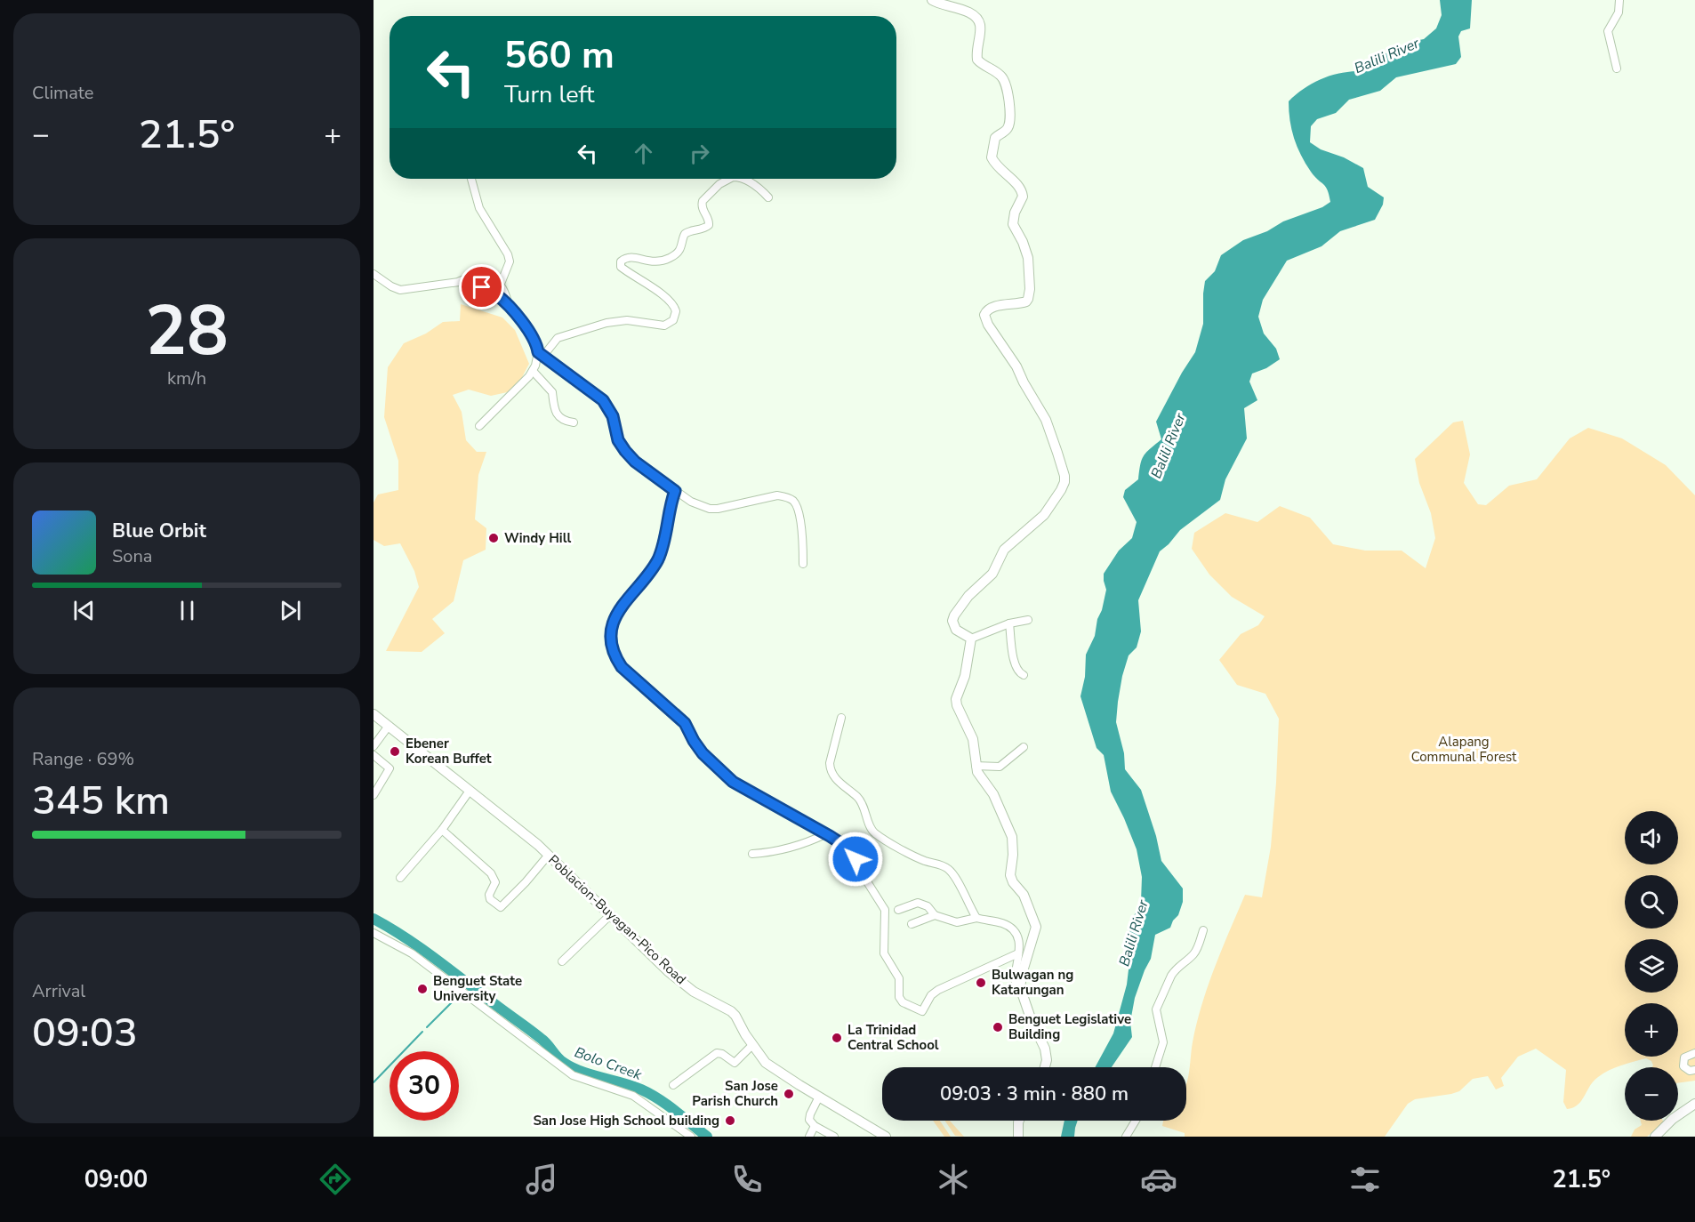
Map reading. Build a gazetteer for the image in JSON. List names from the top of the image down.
{
  "streets": {
    "street": ["Poblacion-Buyagan-Pico Road"]
  },
  "water": ["Balili River", "Bolo Creek"],
  "parks": ["Alapang Communal Forest"],
  "places": [
    "Windy Hill",
    "Ebener Korean Buffet",
    "Bulwagan ng Katarungan",
    "Benguet State University",
    "Benguet Legislative Building",
    "La Trinidad Central School",
    "San Jose Parish Church",
    "San Jose High School building"
  ],
  "page": {
    "tile": [
      "Climate",
      ["28", "km/h"],
      ["Range · 69%", "345 km"],
      ["Arrival", "09:03"]
    ],
    "turn": ["560 m", "Turn left"],
    "heat": ["−", "21.5°", "+"],
    "song": ["Blue Orbit", "Sona"],
    "map_buttons": ["+", "−"],
    "limit": "30",
    "trip": "09:03 · 3 min · 880 m",
    "tabs": ["09:00", "21.5°"]
  }
}
